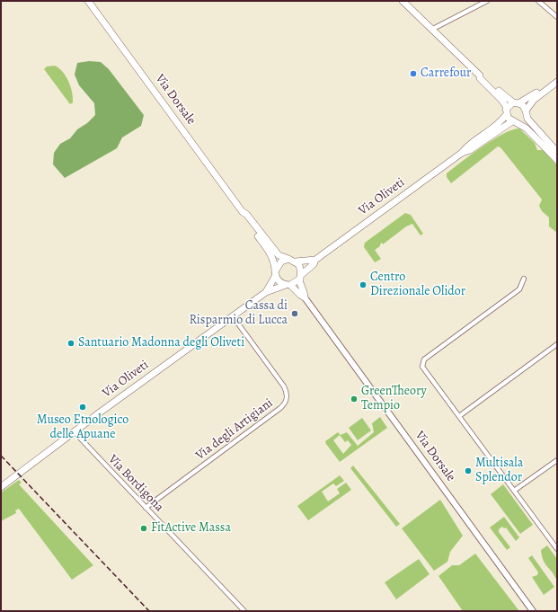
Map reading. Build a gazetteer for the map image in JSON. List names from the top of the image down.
{
  "streets": {
    "main road": ["Via Dorsale", "Via Oliveti"],
    "street": ["Via degli Artigiani", "Via Bordigona"]
  },
  "crossings": [
    ["Via Dorsale", "Via Oliveti"],
    ["Via Oliveti", "Via degli Artigiani"],
    ["Via Oliveti", "Via Bordigona"],
    ["Via degli Artigiani", "Via Bordigona"]
  ],
  "places": [
    "Carrefour",
    "Centro Direzionale Olidor",
    "Cassa di Risparmio di Lucca",
    "Santuario Madonna degli Oliveti",
    "GreenTheory Tempio",
    "Museo Etnologico delle Apuane",
    "Multisala Splendor",
    "FitActive Massa"
  ]
}
